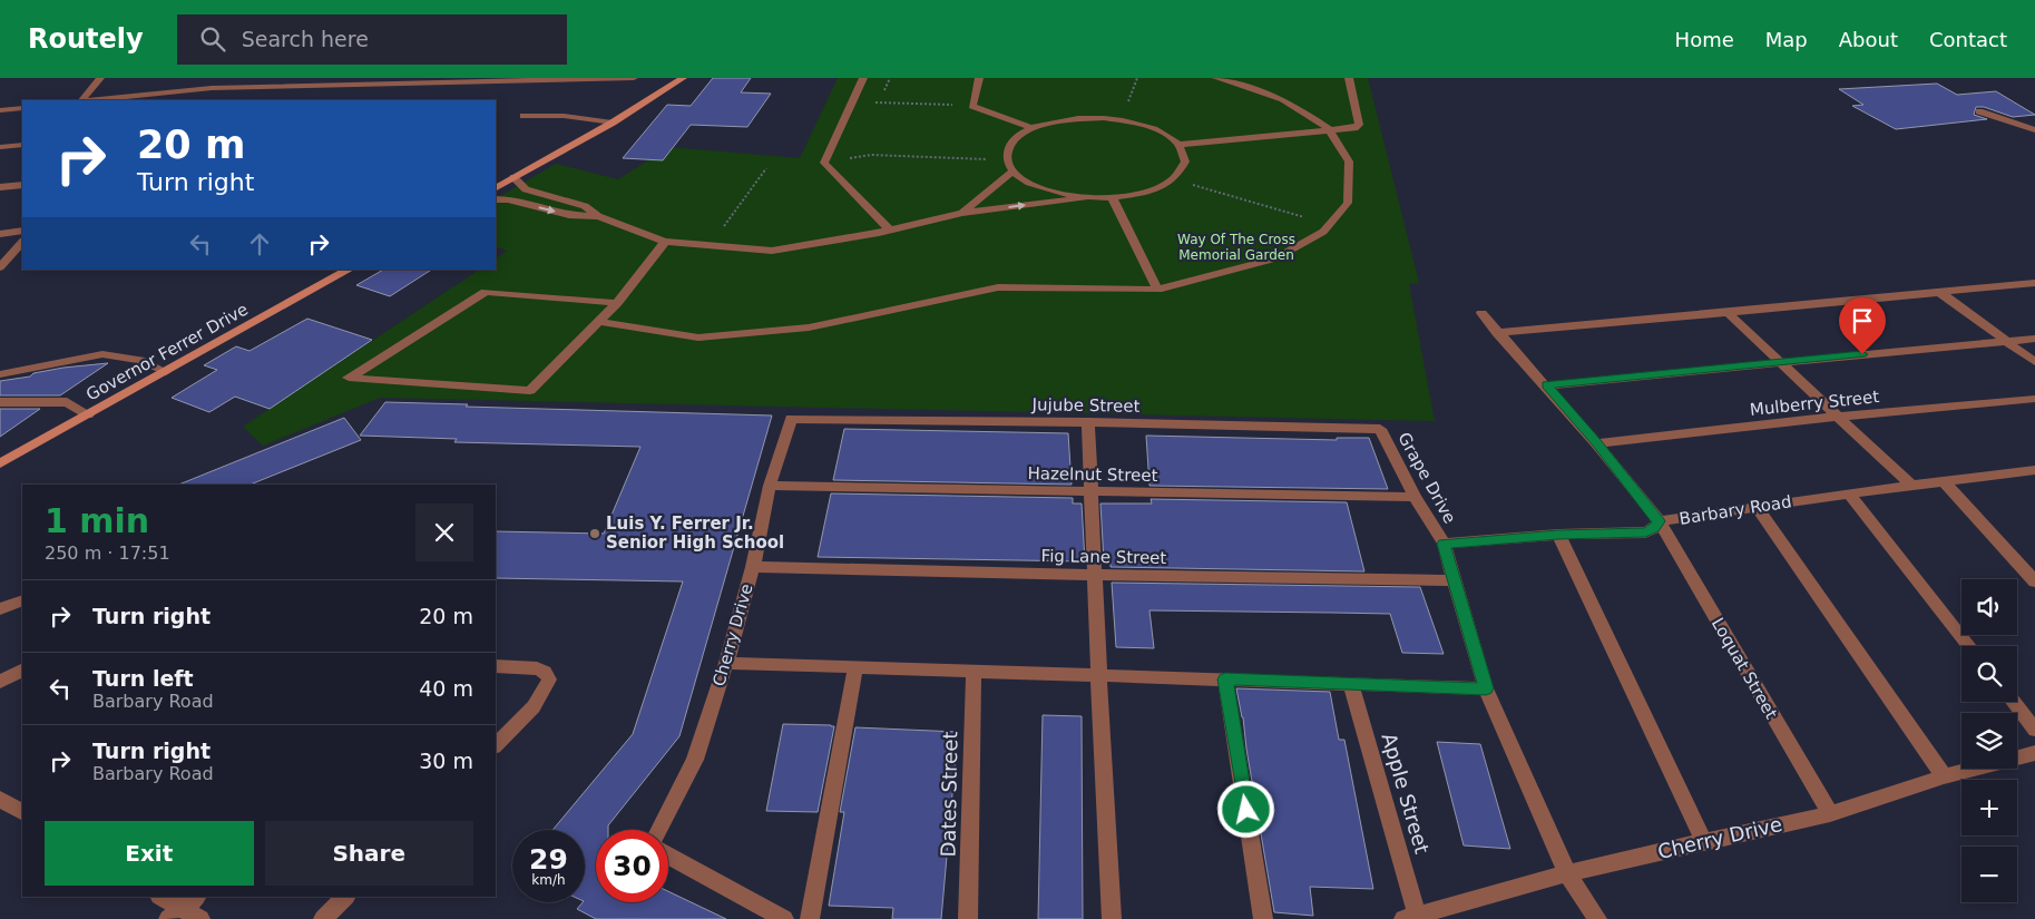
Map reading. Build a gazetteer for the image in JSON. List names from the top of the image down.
{
  "streets": {
    "main road": ["Governor Ferrer Drive"],
    "street": [
      "Mulberry Street",
      "Jujube Street",
      "Hazelnut Street",
      "Grape Drive",
      "Barbary Road",
      "Fig Lane Street",
      "Cherry Drive",
      "Loquat Street",
      "Apple Street",
      "Dates Street"
    ]
  },
  "crossings": [
    ["Mulberry Street", "Loquat Street"],
    ["Jujube Street", "Grape Drive"],
    ["Jujube Street", "Cherry Drive"],
    ["Hazelnut Street", "Grape Drive"],
    ["Hazelnut Street", "Cherry Drive"],
    ["Grape Drive", "Barbary Road"],
    ["Barbary Road", "Loquat Street"],
    ["Fig Lane Street", "Cherry Drive"],
    ["Cherry Drive", "Loquat Street"],
    ["Cherry Drive", "Apple Street"]
  ],
  "parks": ["Way Of The Cross Memorial Garden"],
  "places": ["Luis Y. Ferrer Jr. Senior High School"],
  "page": {
    "header": "Routely",
    "search": "Search here",
    "nav": [
      "Home",
      "Map",
      "About",
      "Contact"
    ],
    "turn": ["20 m", "Turn right"],
    "heading": ["1 min", "250 m · 17:51"],
    "map_buttons": ["+", "−"],
    "list": [
      {
        "name": "Turn right",
        "value": "20 m"
      },
      {
        "name": "Turn left",
        "note": "Barbary Road",
        "value": "40 m"
      },
      {
        "name": "Turn right",
        "note": "Barbary Road",
        "value": "30 m"
      }
    ],
    "buttons": ["Exit", "Share"],
    "speed": "29 km/h",
    "limit": "30"
  }
}
